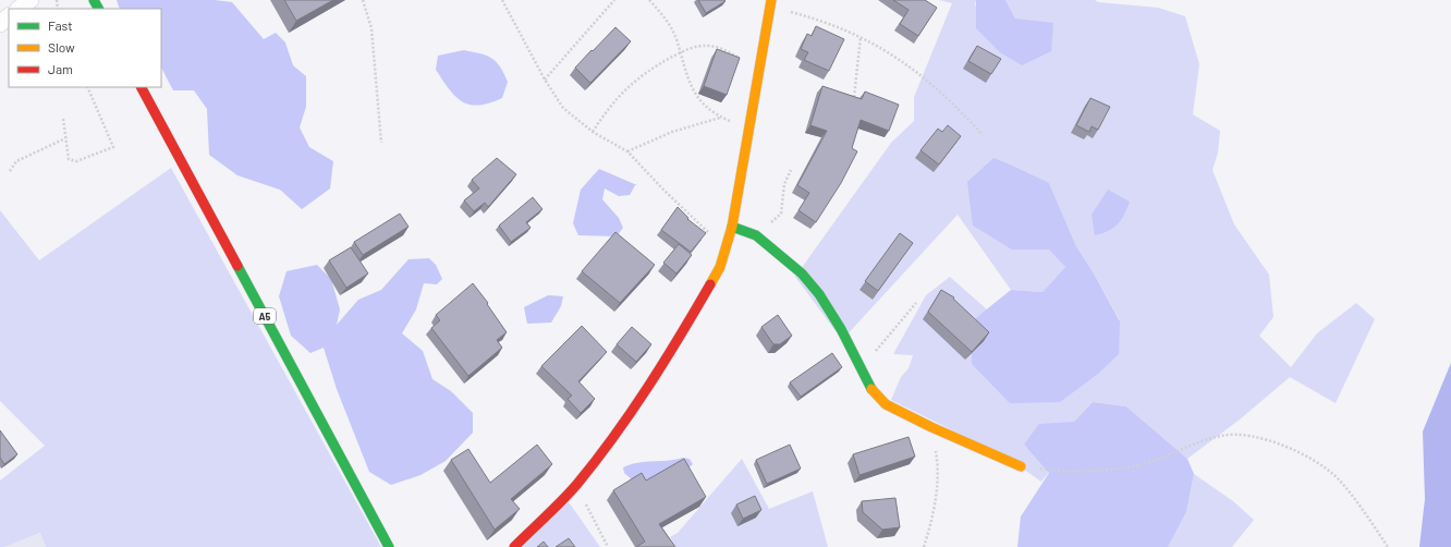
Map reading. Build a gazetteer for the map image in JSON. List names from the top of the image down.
{
  "streets": {
    "main road": ["A5"]
  },
  "legend": ["Fast", "Slow", "Jam"]
}
